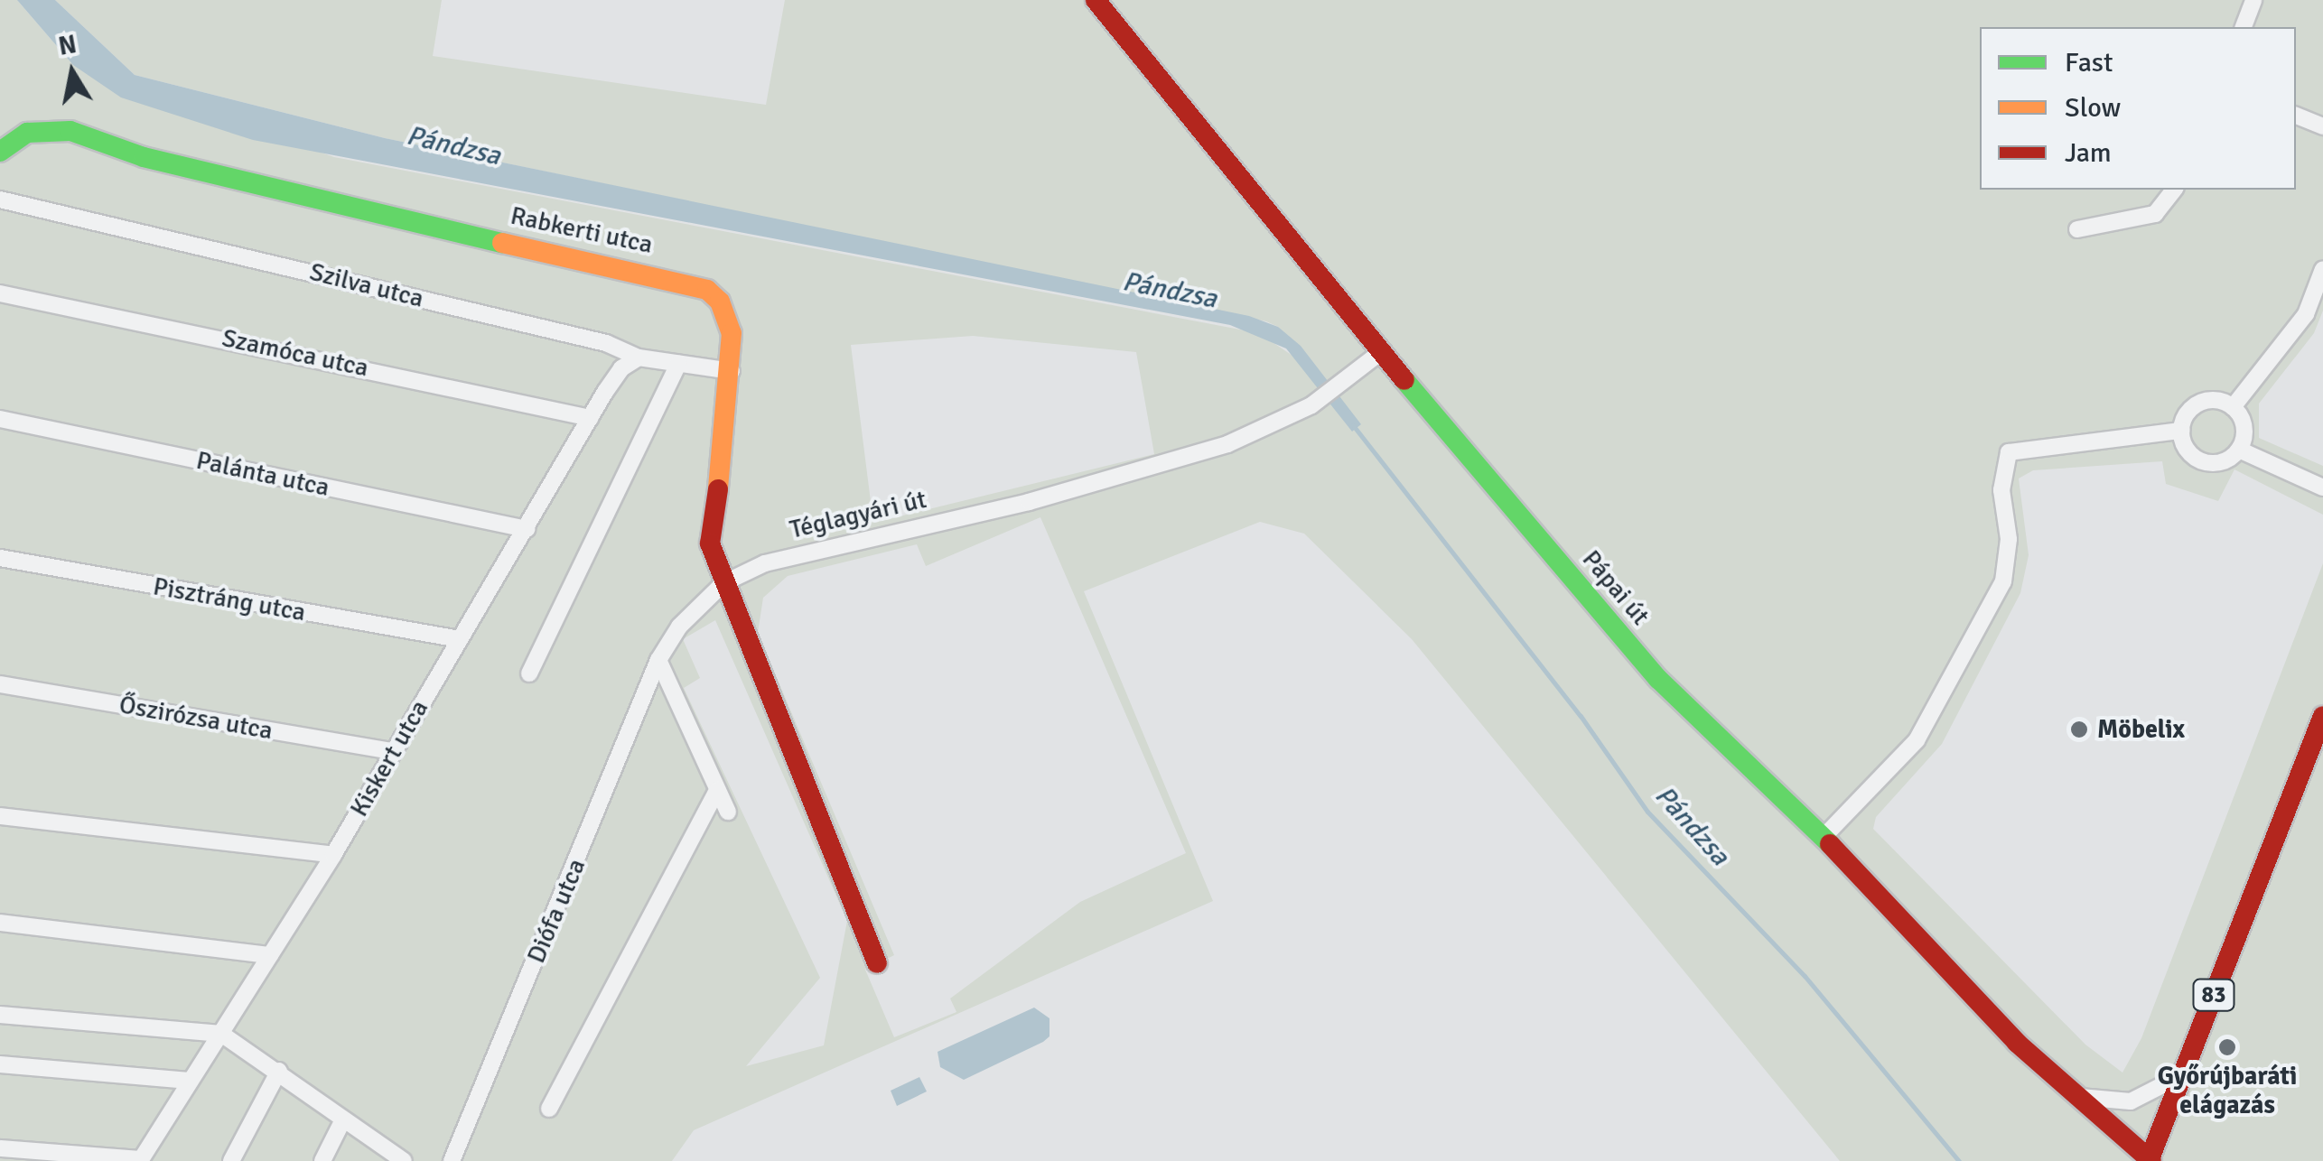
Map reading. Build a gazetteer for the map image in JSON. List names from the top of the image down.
{
  "streets": {
    "street": [
      "Rabkerti utca",
      "Szilva utca",
      "Szamóca utca",
      "Palánta utca",
      "Téglagyári út",
      "Pápai út",
      "Pisztráng utca",
      "Őszirózsa utca",
      "Kiskert utca",
      "Diófa utca",
      "83"
    ]
  },
  "crossings": [
    ["Rabkerti utca", "Szilva utca"],
    ["Rabkerti utca", "Téglagyári út"],
    ["Szilva utca", "Kiskert utca"],
    ["Szamóca utca", "Kiskert utca"],
    ["Palánta utca", "Kiskert utca"],
    ["Téglagyári út", "Pápai út"],
    ["Pápai út", "83"],
    ["Pisztráng utca", "Kiskert utca"],
    ["Őszirózsa utca", "Kiskert utca"]
  ],
  "water": ["Pándzsa"],
  "places": ["Möbelix", "Győrújbaráti elágazás"],
  "legend": ["Fast", "Slow", "Jam"],
  "north": "top"
}
